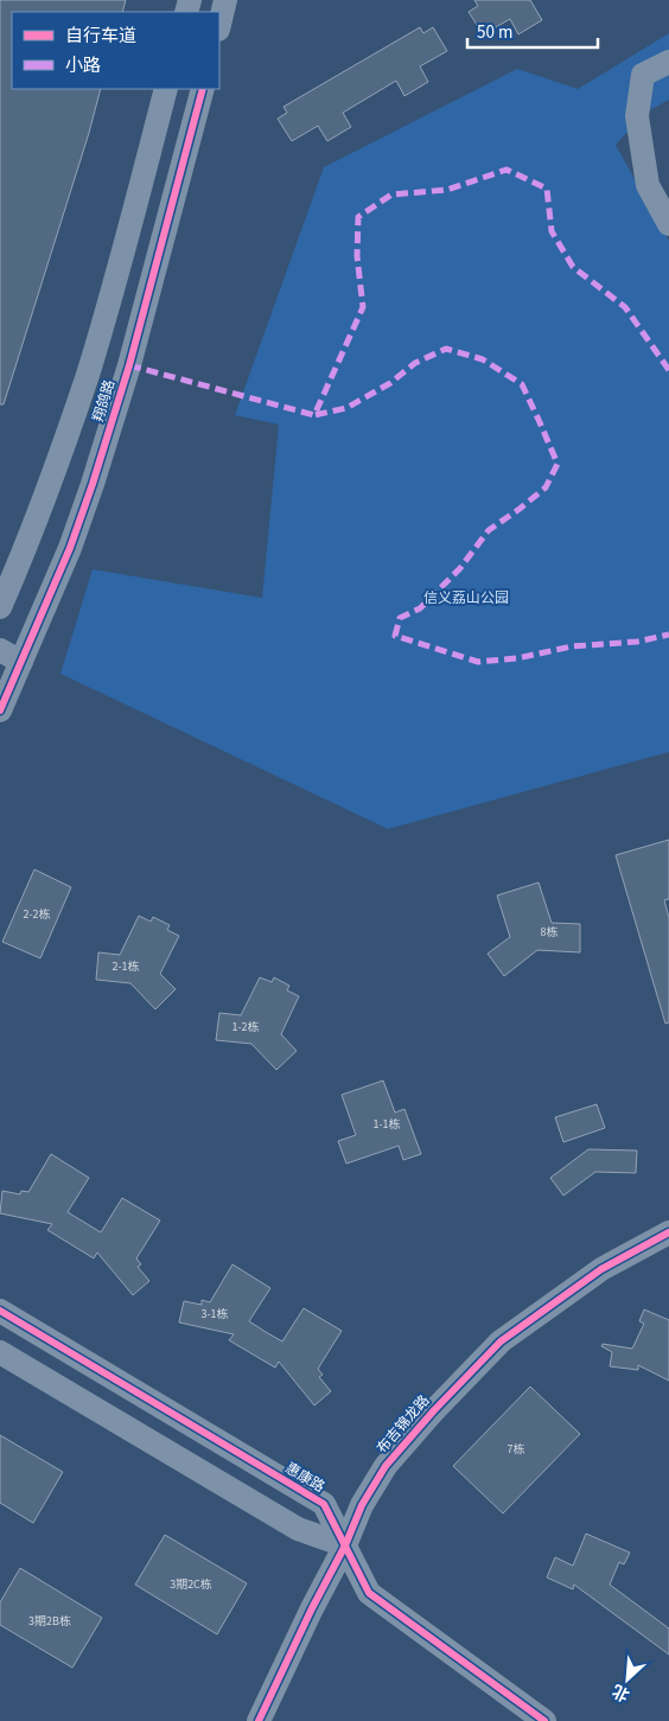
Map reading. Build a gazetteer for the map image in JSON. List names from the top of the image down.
{
  "streets": {
    "street": ["翔鸽路", "布吉锦龙路", "惠康路"]
  },
  "crossings": [
    ["布吉锦龙路", "惠康路"]
  ],
  "parks": ["信义荔山公园"],
  "house_numbers": [
    "2-2栋",
    "8栋",
    "2-1栋",
    "1-2栋",
    "1-1栋",
    "3-1栋",
    "7栋",
    "3期2C栋",
    "3期2B栋"
  ],
  "legend": ["自行车道", "小路"],
  "scale_bar": "50 m",
  "north": "bottom left"
}
